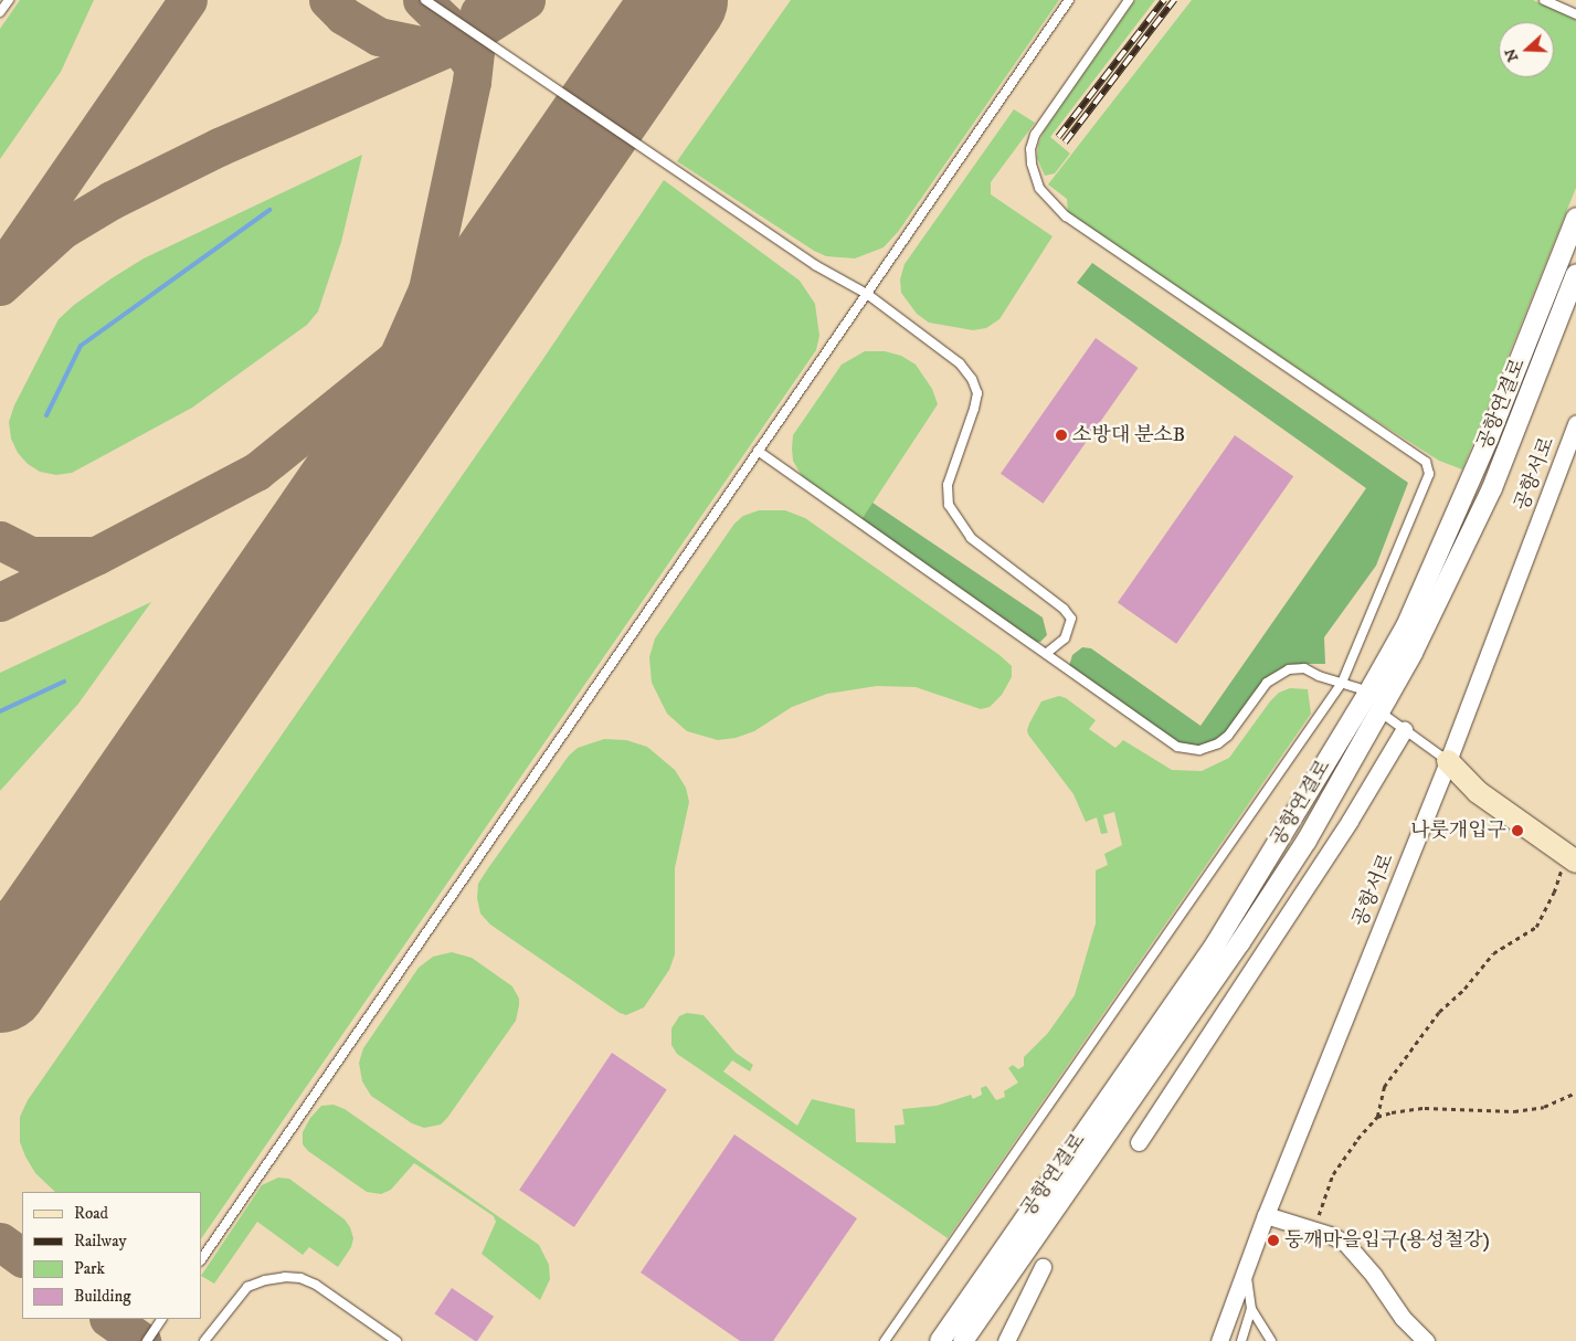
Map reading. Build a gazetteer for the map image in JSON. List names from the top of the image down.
{
  "streets": {
    "street": ["공항연결로", "공항서로"]
  },
  "places": ["소방대 분소B", "나룻개입구", "둥깨마을입구(용성철강)"],
  "legend": [
    "Road",
    "Railway",
    "Park",
    "Building"
  ],
  "north": "left"
}
